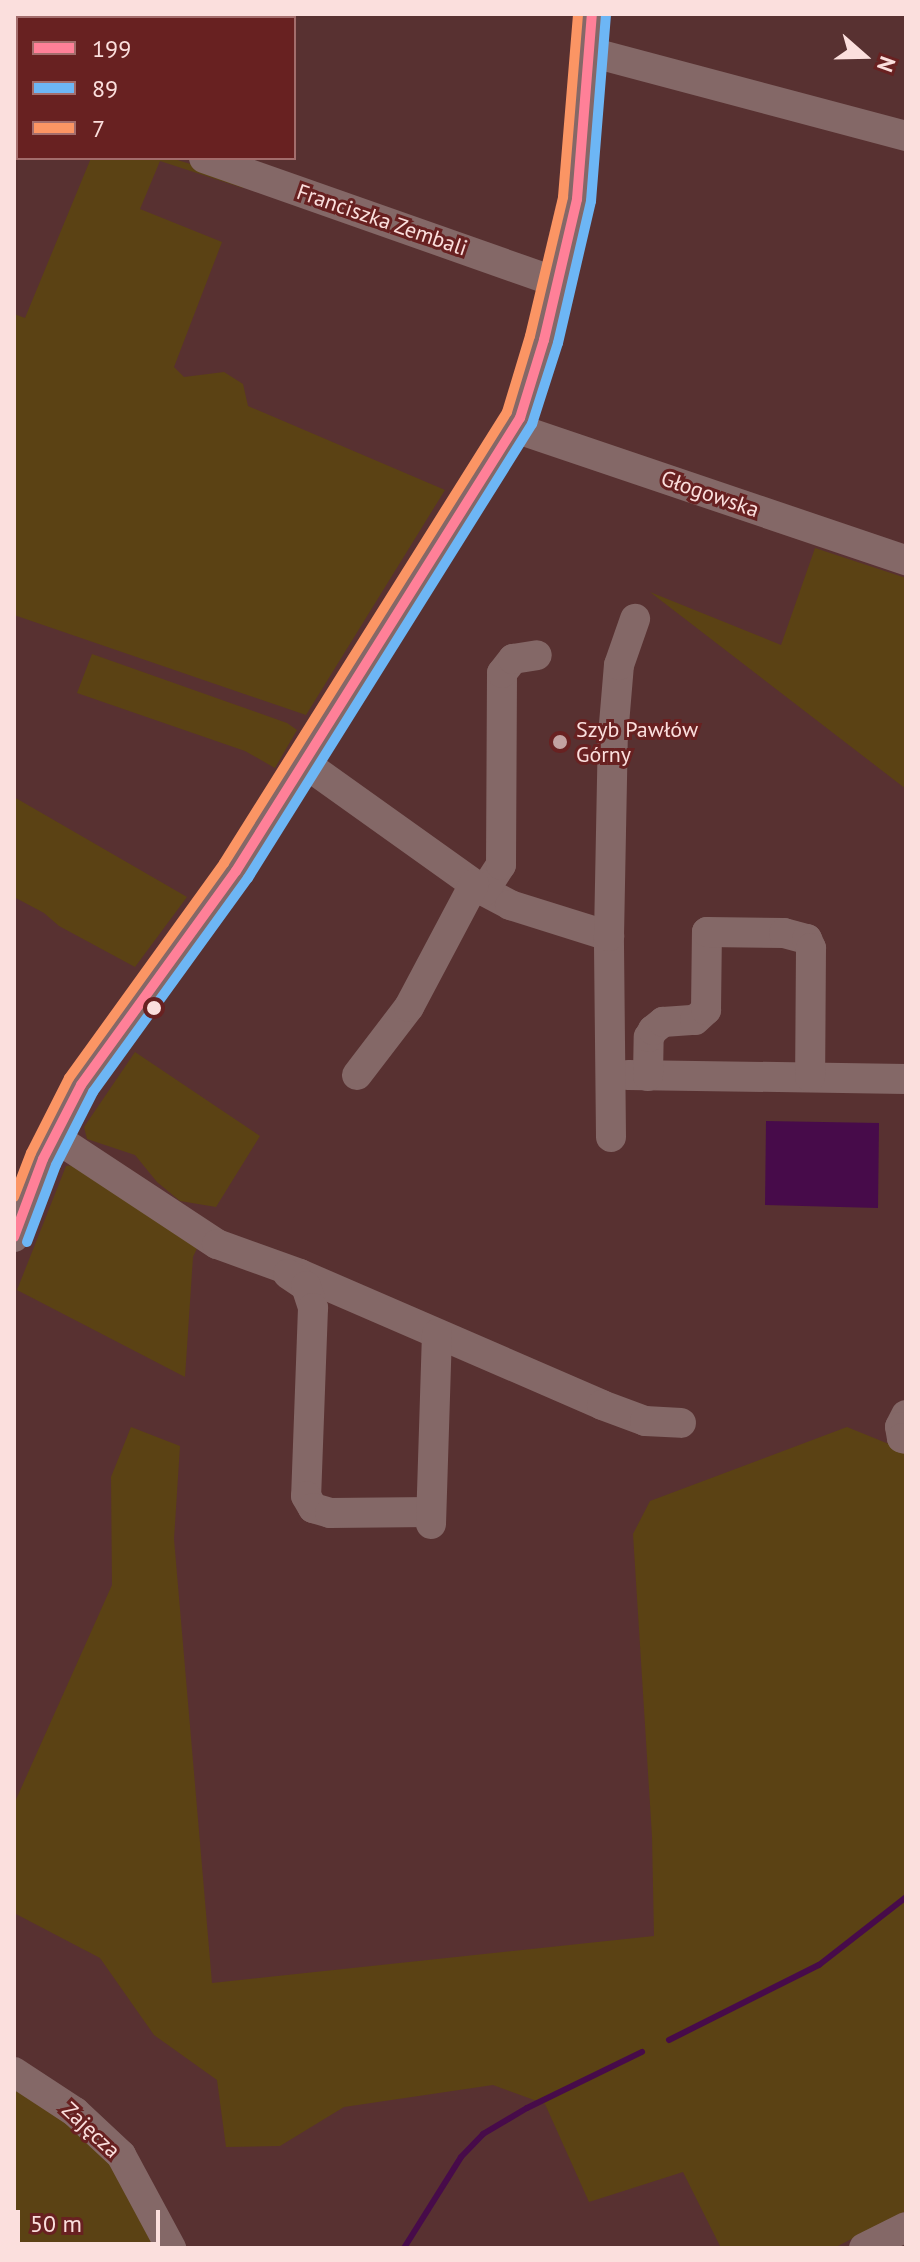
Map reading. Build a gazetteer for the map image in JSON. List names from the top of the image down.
{
  "streets": {
    "street": ["Franciszka Zembali", "Głogowska", "Zajęcza"]
  },
  "places": ["Szyb Pawłów Górny"],
  "lines": ["transit line 199", "transit line 7", "transit line 89"],
  "legend": ["199", "89", "7"],
  "scale_bar": "50 m",
  "north": "right"
}
